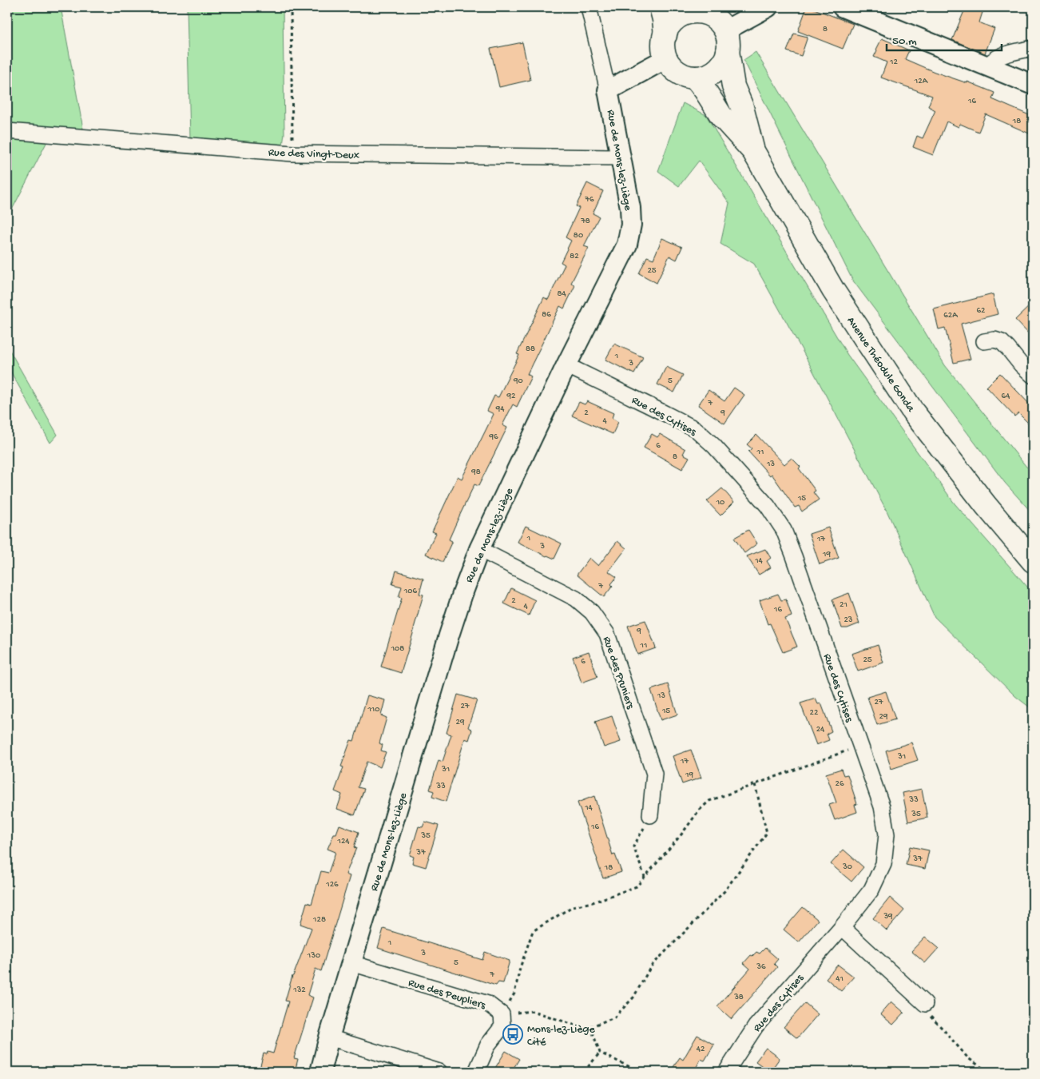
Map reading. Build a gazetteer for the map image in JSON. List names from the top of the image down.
{
  "streets": {
    "main road": ["Avenue Théodule Gonda"],
    "street": [
      "Rue des Vingt-Deux",
      "Rue de Mons-lez-Liège",
      "Rue des Cytises",
      "Rue des Pruniers",
      "Rue des Peupliers"
    ]
  },
  "crossings": [
    ["Rue des Vingt-Deux", "Rue de Mons-lez-Liège"],
    ["Rue de Mons-lez-Liège", "Rue des Cytises"],
    ["Rue de Mons-lez-Liège", "Rue des Pruniers"],
    ["Rue de Mons-lez-Liège", "Rue des Peupliers"]
  ],
  "places": {
    "bus stop": ["Mons-lez-Liège Cité"]
  },
  "house_numbers": [
    "8",
    "12",
    "12A",
    "16",
    "18",
    "76",
    "78",
    "80",
    "82",
    "25",
    "84",
    "62",
    "86",
    "62A",
    "88",
    "1",
    "3",
    "90",
    "5",
    "92",
    "64",
    "7",
    "94",
    "2",
    "9",
    "4",
    "96",
    "6",
    "11",
    "8",
    "13",
    "98",
    "15",
    "10",
    "1",
    "17",
    "3",
    "19",
    "14",
    "7",
    "106",
    "2",
    "21",
    "4",
    "16",
    "23",
    "9",
    "11",
    "108",
    "25",
    "6",
    "13",
    "27",
    "27",
    "110",
    "15",
    "22",
    "29",
    "29",
    "24",
    "31",
    "17",
    "31",
    "19",
    "26",
    "33",
    "33",
    "14",
    "35",
    "16",
    "35",
    "124",
    "37",
    "37",
    "30",
    "18",
    "126",
    "39",
    "128",
    "1",
    "3",
    "130",
    "5",
    "36",
    "7",
    "41",
    "132",
    "38",
    "42"
  ],
  "scale_bar": "50 m"
}
